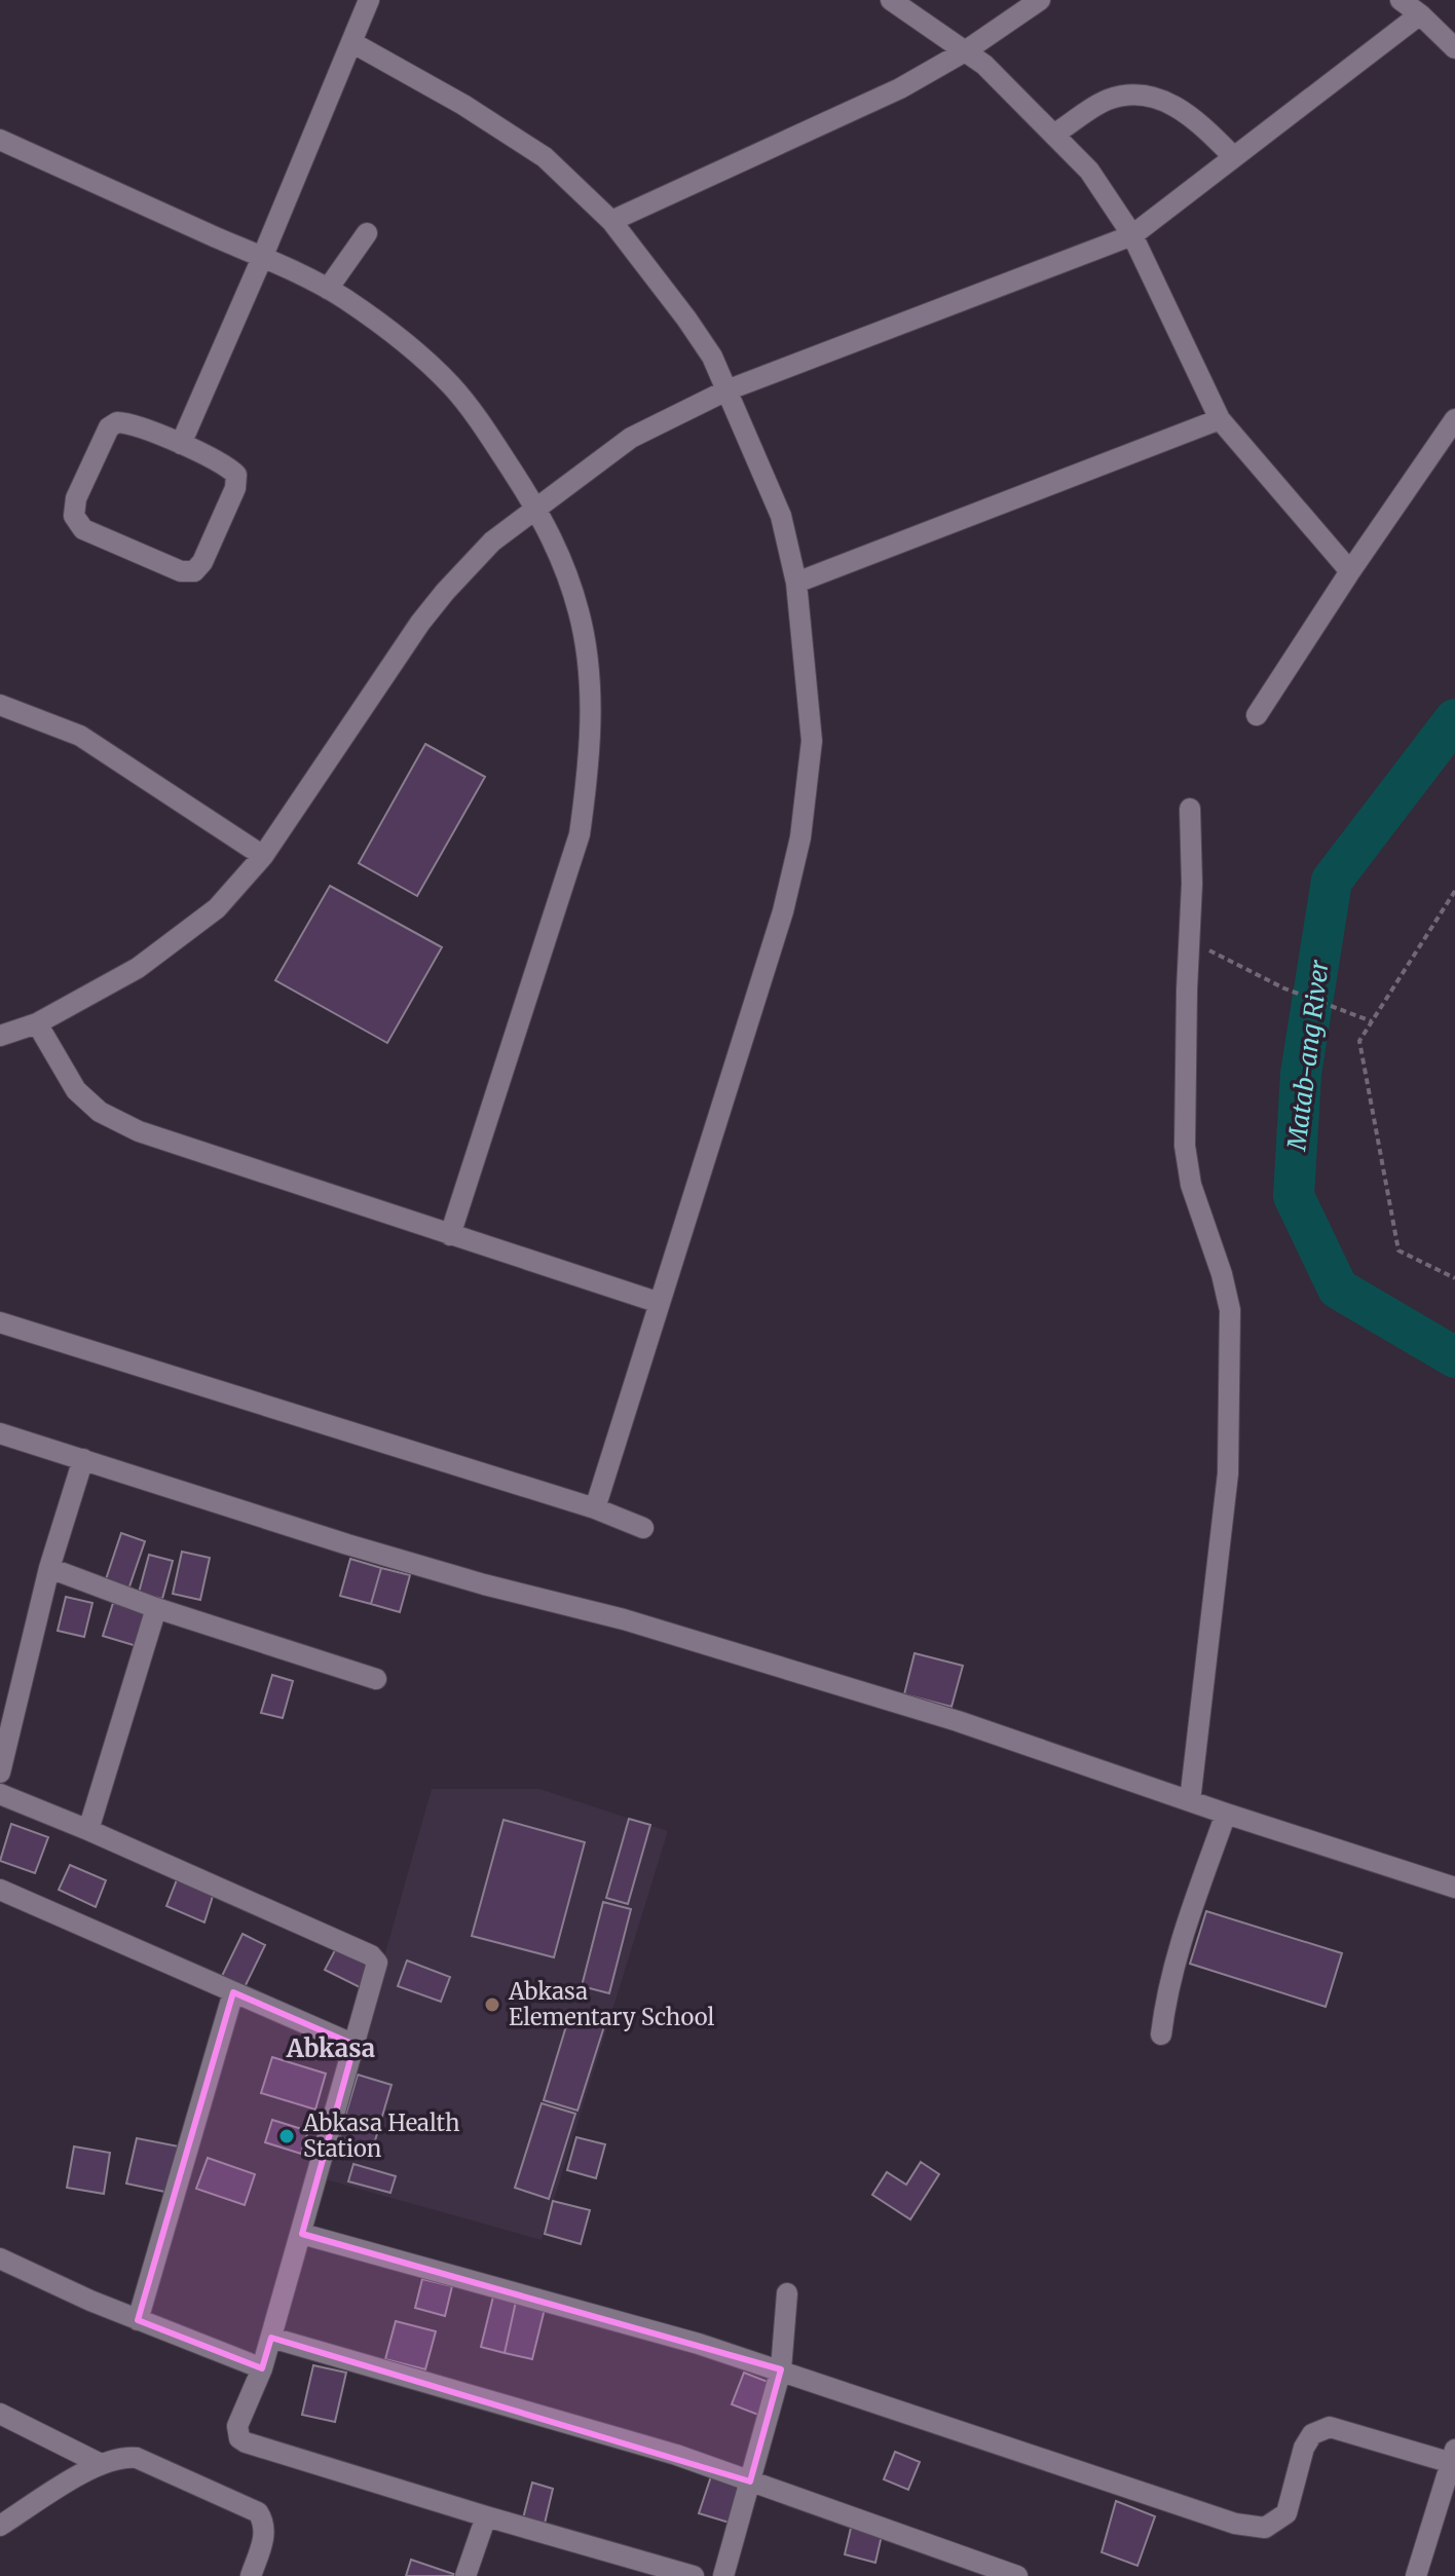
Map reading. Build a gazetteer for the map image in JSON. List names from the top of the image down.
{
  "districts": ["Abkasa"],
  "water": ["Matab-ang River"],
  "places": ["Abkasa Elementary School", "Abkasa Health Station"]
}
